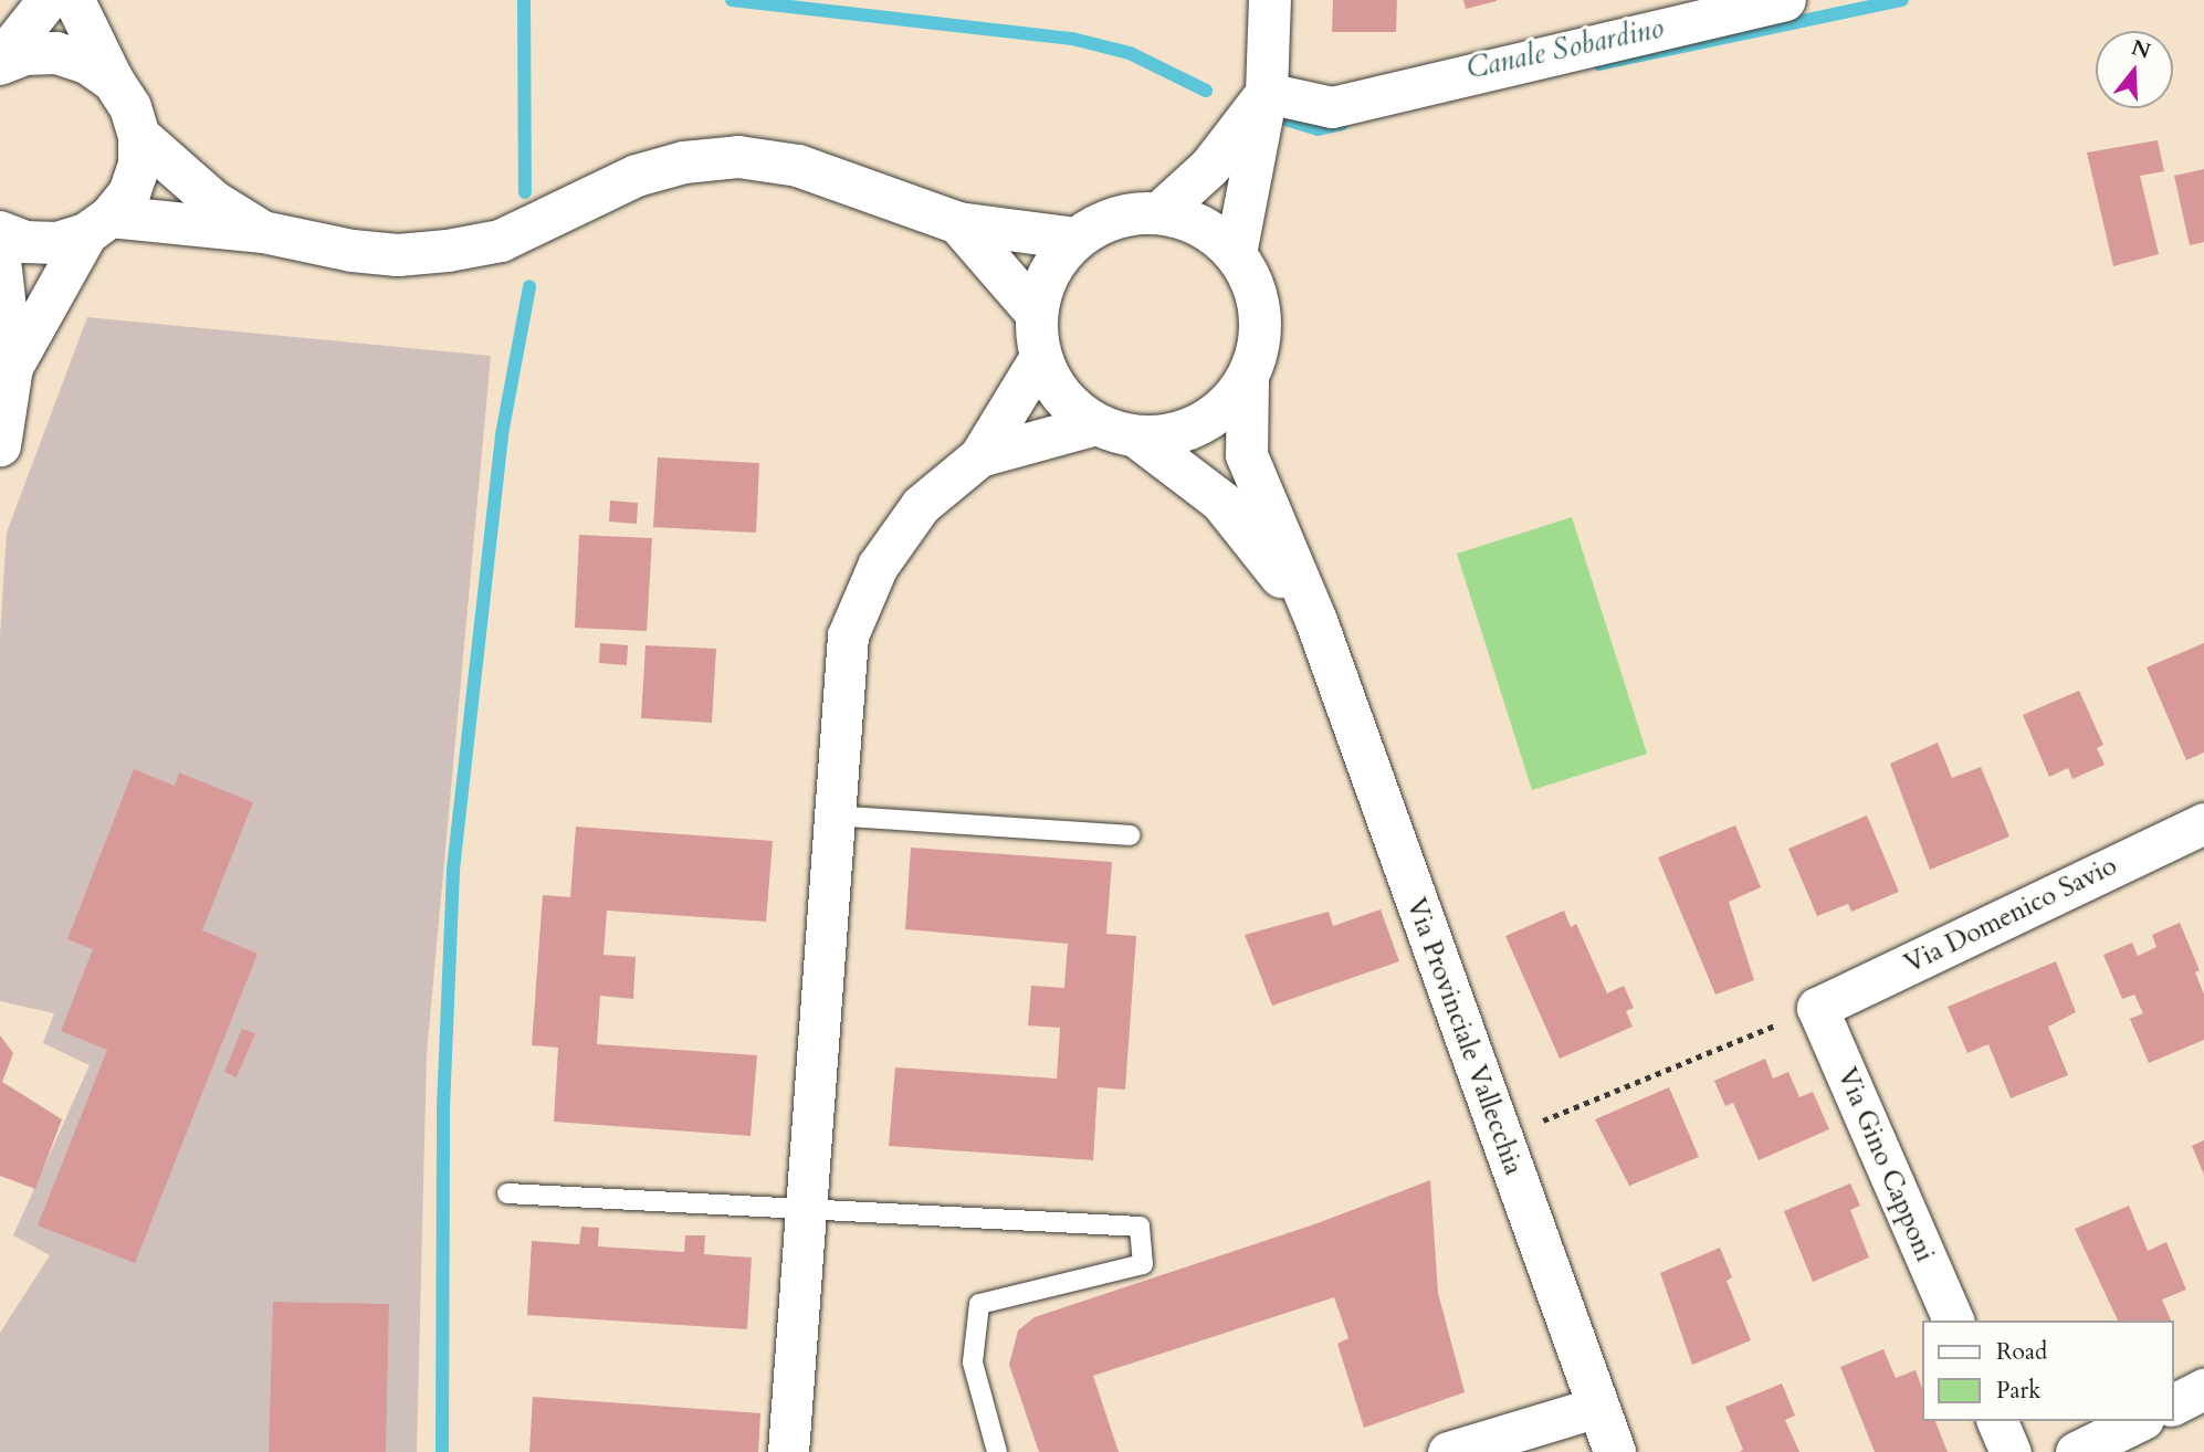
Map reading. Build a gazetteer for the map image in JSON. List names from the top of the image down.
{
  "streets": {
    "main road": ["Via Provinciale Vallecchia"],
    "street": ["Via Domenico Savio", "Via Gino Capponi"]
  },
  "crossings": [
    ["Via Domenico Savio", "Via Gino Capponi"]
  ],
  "water": ["Canale Sobardino"],
  "legend": ["Road", "Park"],
  "north": "top"
}
